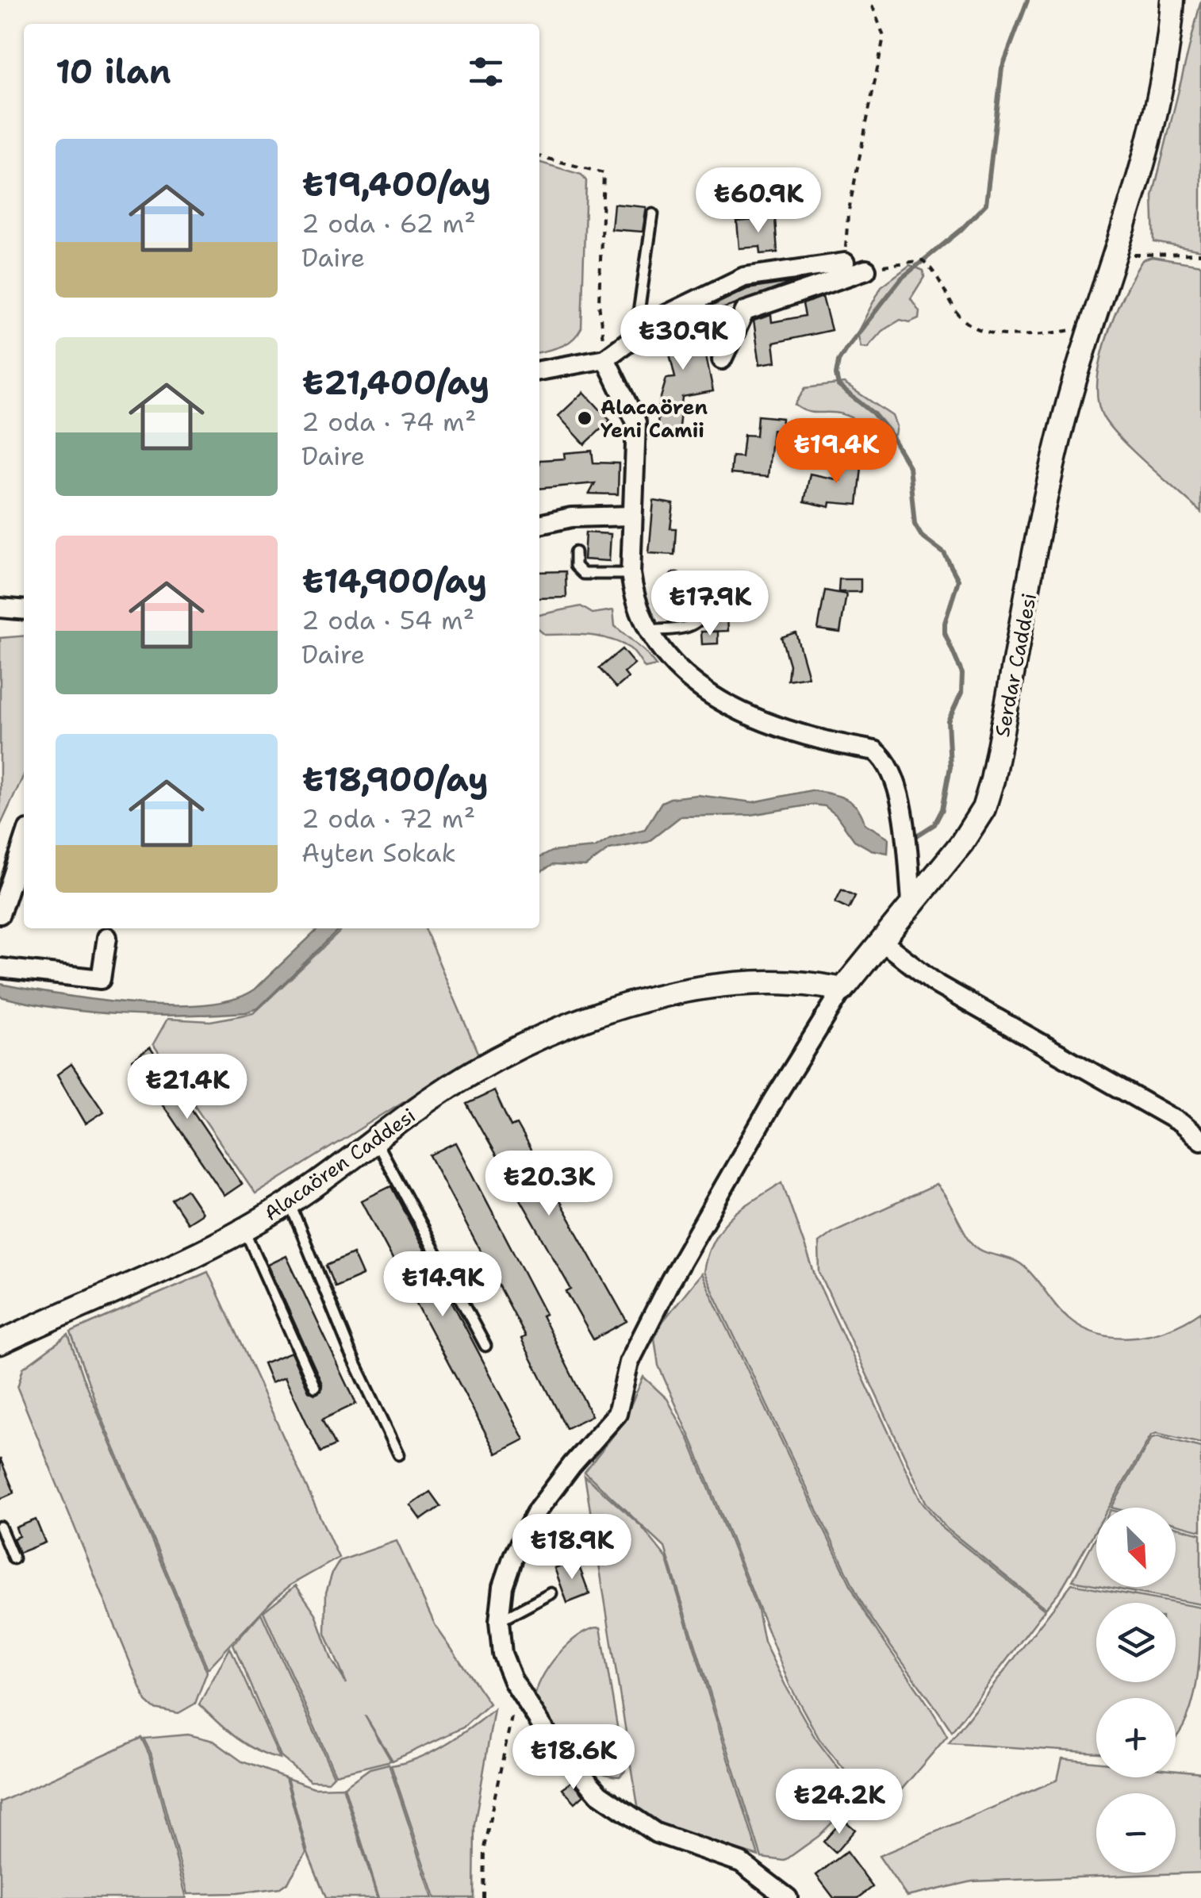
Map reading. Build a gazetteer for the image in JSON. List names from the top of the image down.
{
  "streets": {
    "street": ["Serdar Caddesi", "Alacaören Caddesi"]
  },
  "crossings": [
    ["Serdar Caddesi", "Alacaören Caddesi"]
  ],
  "places": ["Alacaören Yeni Camii"],
  "north": "bottom right",
  "page": {
    "heading": "10 ilan",
    "list": [
      {
        "name": "₺19,400/ay",
        "note": "2 oda · 62 m² · Daire"
      },
      {
        "name": "₺21,400/ay",
        "note": "2 oda · 74 m² · Daire"
      },
      {
        "name": "₺14,900/ay",
        "note": "2 oda · 54 m² · Daire"
      },
      {
        "name": "₺18,900/ay",
        "note": "2 oda · 72 m² · Ayten Sokak"
      }
    ],
    "price": [
      "₺60.9K",
      "₺30.9K",
      "₺19.4K",
      "₺17.9K",
      "₺21.4K",
      "₺20.3K",
      "₺14.9K",
      "₺18.9K",
      "₺18.6K",
      "₺24.2K"
    ],
    "map_buttons": ["+", "−"]
  }
}
